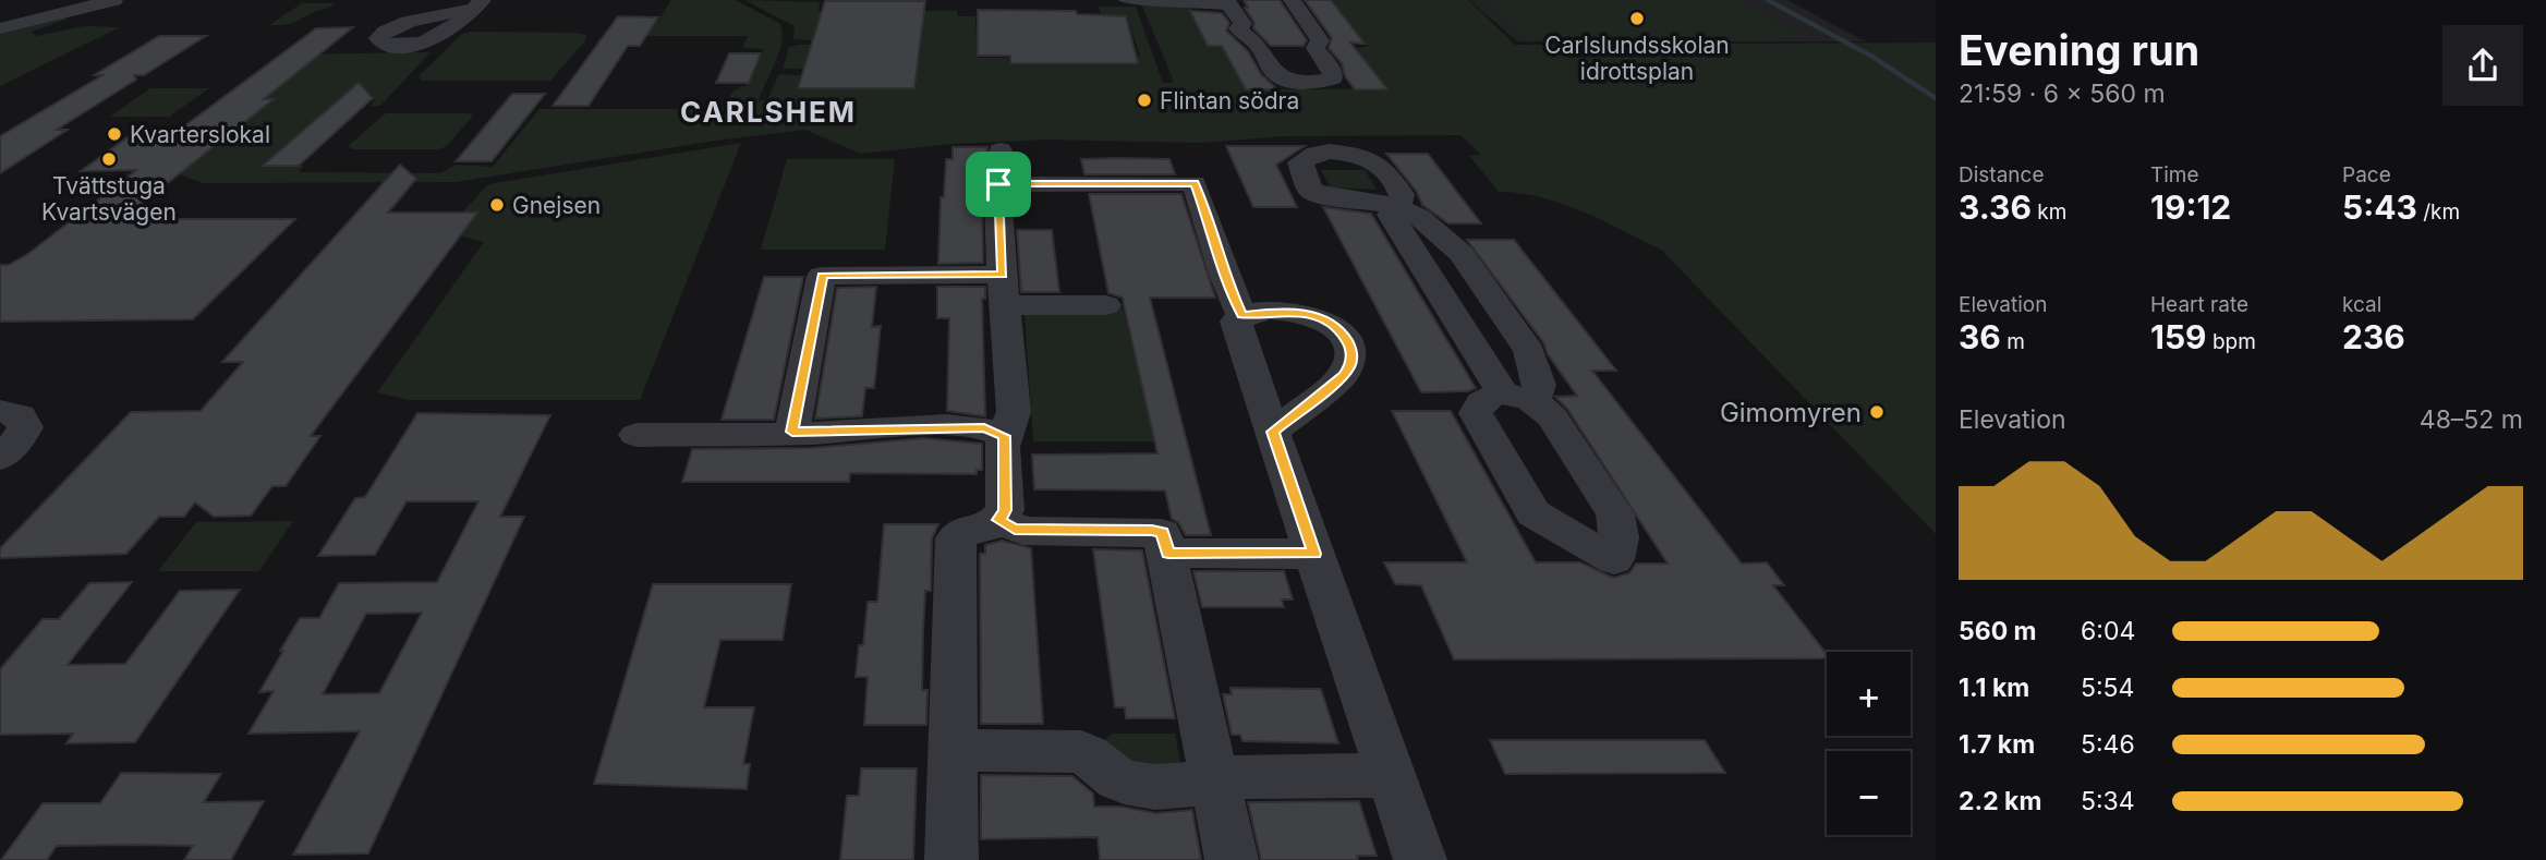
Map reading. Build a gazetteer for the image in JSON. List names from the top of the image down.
{
  "districts": ["CARLSHEM"],
  "places": [
    "Carlslundsskolan idrottsplan",
    "Flintan södra",
    "Kvarterslokal",
    "Tvättstuga Kvartsvägen",
    "Gnejsen",
    "Gimomyren"
  ],
  "page": {
    "heading": ["Evening run", "21:59 · 6 × 560 m"],
    "stats": [
      ["Distance", "3.36 km"],
      ["Time", "19:12"],
      ["Pace", "5:43 /km"],
      ["Elevation", "36 m"],
      ["Heart rate", "159 bpm"],
      ["kcal", "236"]
    ],
    "chart": ["Elevation", "48–52 m"],
    "list": [
      {
        "name": "560 m",
        "note": "6:04"
      },
      {
        "name": "1.1 km",
        "note": "5:54"
      },
      {
        "name": "1.7 km",
        "note": "5:46"
      },
      {
        "name": "2.2 km",
        "note": "5:34"
      }
    ],
    "map_buttons": ["+", "−"]
  }
}
